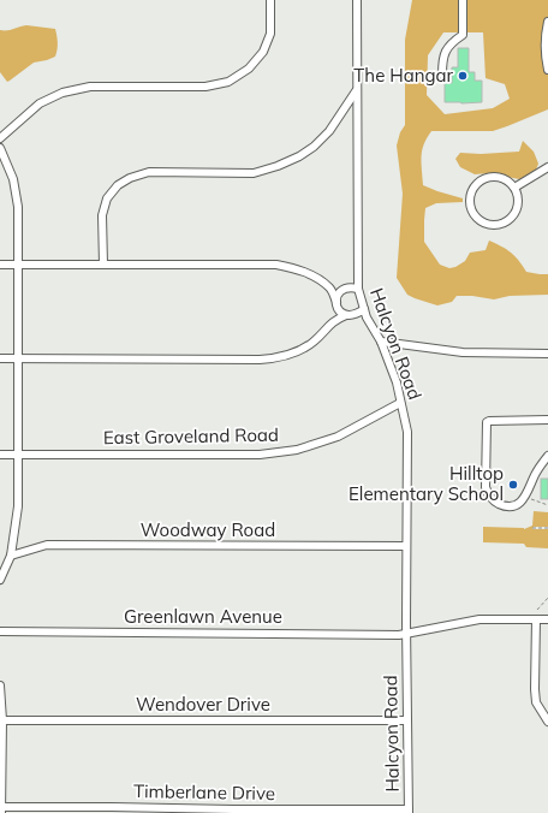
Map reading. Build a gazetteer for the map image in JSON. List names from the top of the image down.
{
  "streets": {
    "street": [
      "Halcyon Road",
      "East Groveland Road",
      "Woodway Road",
      "Greenlawn Avenue",
      "Wendover Drive",
      "Timberlane Drive"
    ]
  },
  "crossings": [
    ["Halcyon Road", "East Groveland Road"],
    ["Halcyon Road", "Woodway Road"],
    ["Halcyon Road", "Greenlawn Avenue"],
    ["Halcyon Road", "Wendover Drive"],
    ["Halcyon Road", "Timberlane Drive"]
  ],
  "places": ["The Hangar", "Hilltop Elementary School"]
}
